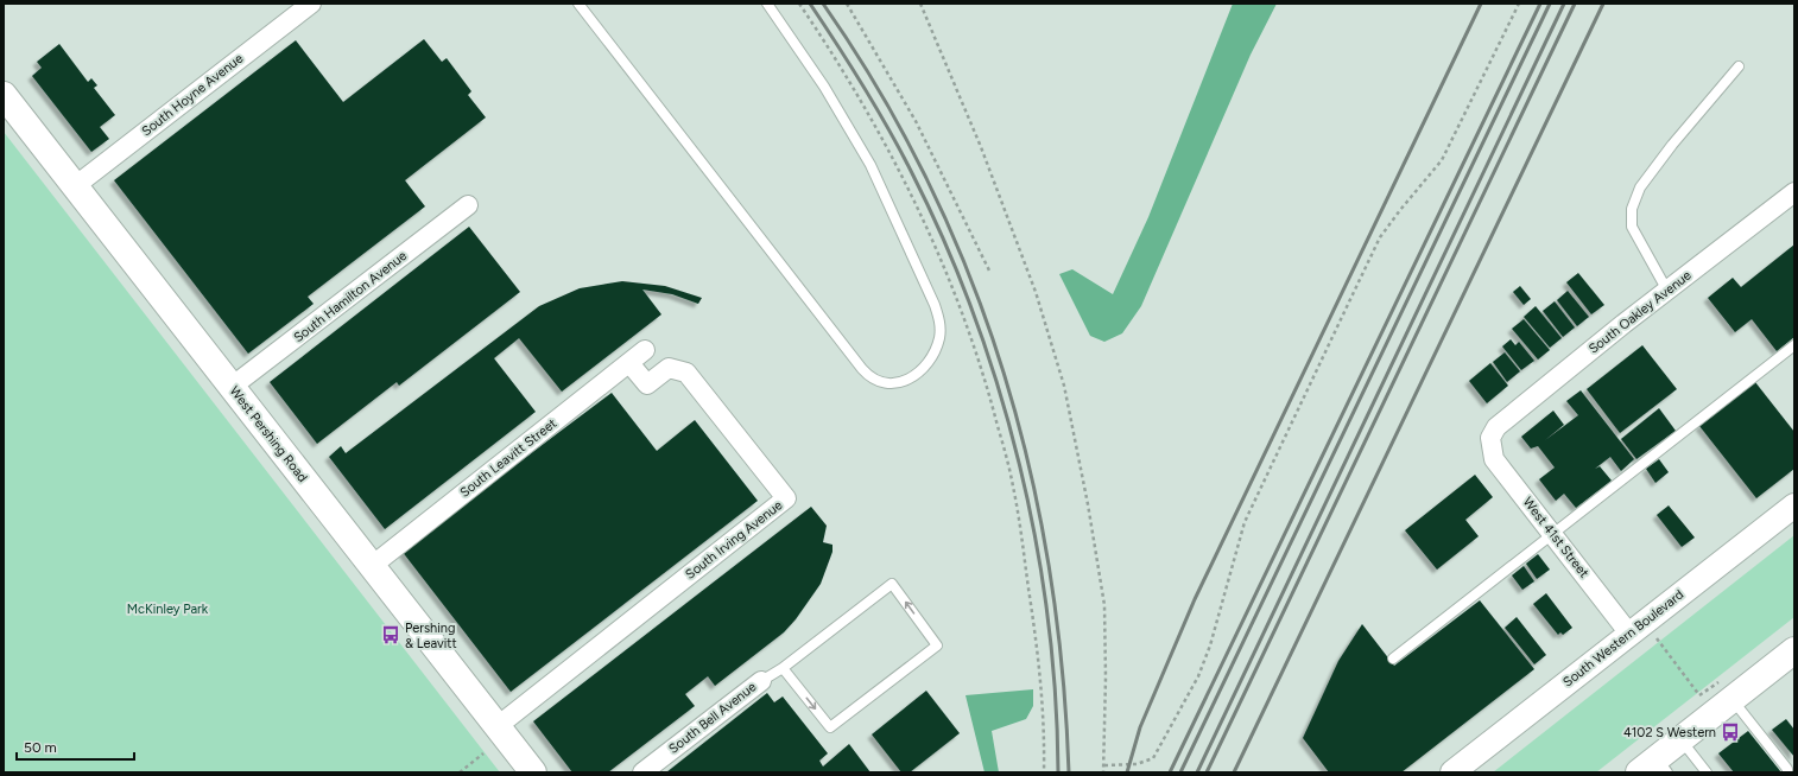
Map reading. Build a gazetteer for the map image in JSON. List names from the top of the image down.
{
  "streets": {
    "main road": ["West Pershing Road"],
    "street": [
      "South Hoyne Avenue",
      "South Hamilton Avenue",
      "South Oakley Avenue",
      "South Leavitt Street",
      "West 41st Street",
      "South Irving Avenue",
      "South Western Boulevard",
      "South Bell Avenue"
    ]
  },
  "crossings": [
    ["South Hoyne Avenue", "West Pershing Road"],
    ["South Hamilton Avenue", "West Pershing Road"],
    ["South Oakley Avenue", "West 41st Street"],
    ["West Pershing Road", "South Leavitt Street"],
    ["West Pershing Road", "South Irving Avenue"],
    ["South Leavitt Street", "South Irving Avenue"],
    ["West 41st Street", "South Western Boulevard"]
  ],
  "parks": ["McKinley Park"],
  "places": {
    "bus stop": ["Pershing & Leavitt", "4102 S Western"]
  },
  "scale_bar": "50 m"
}
